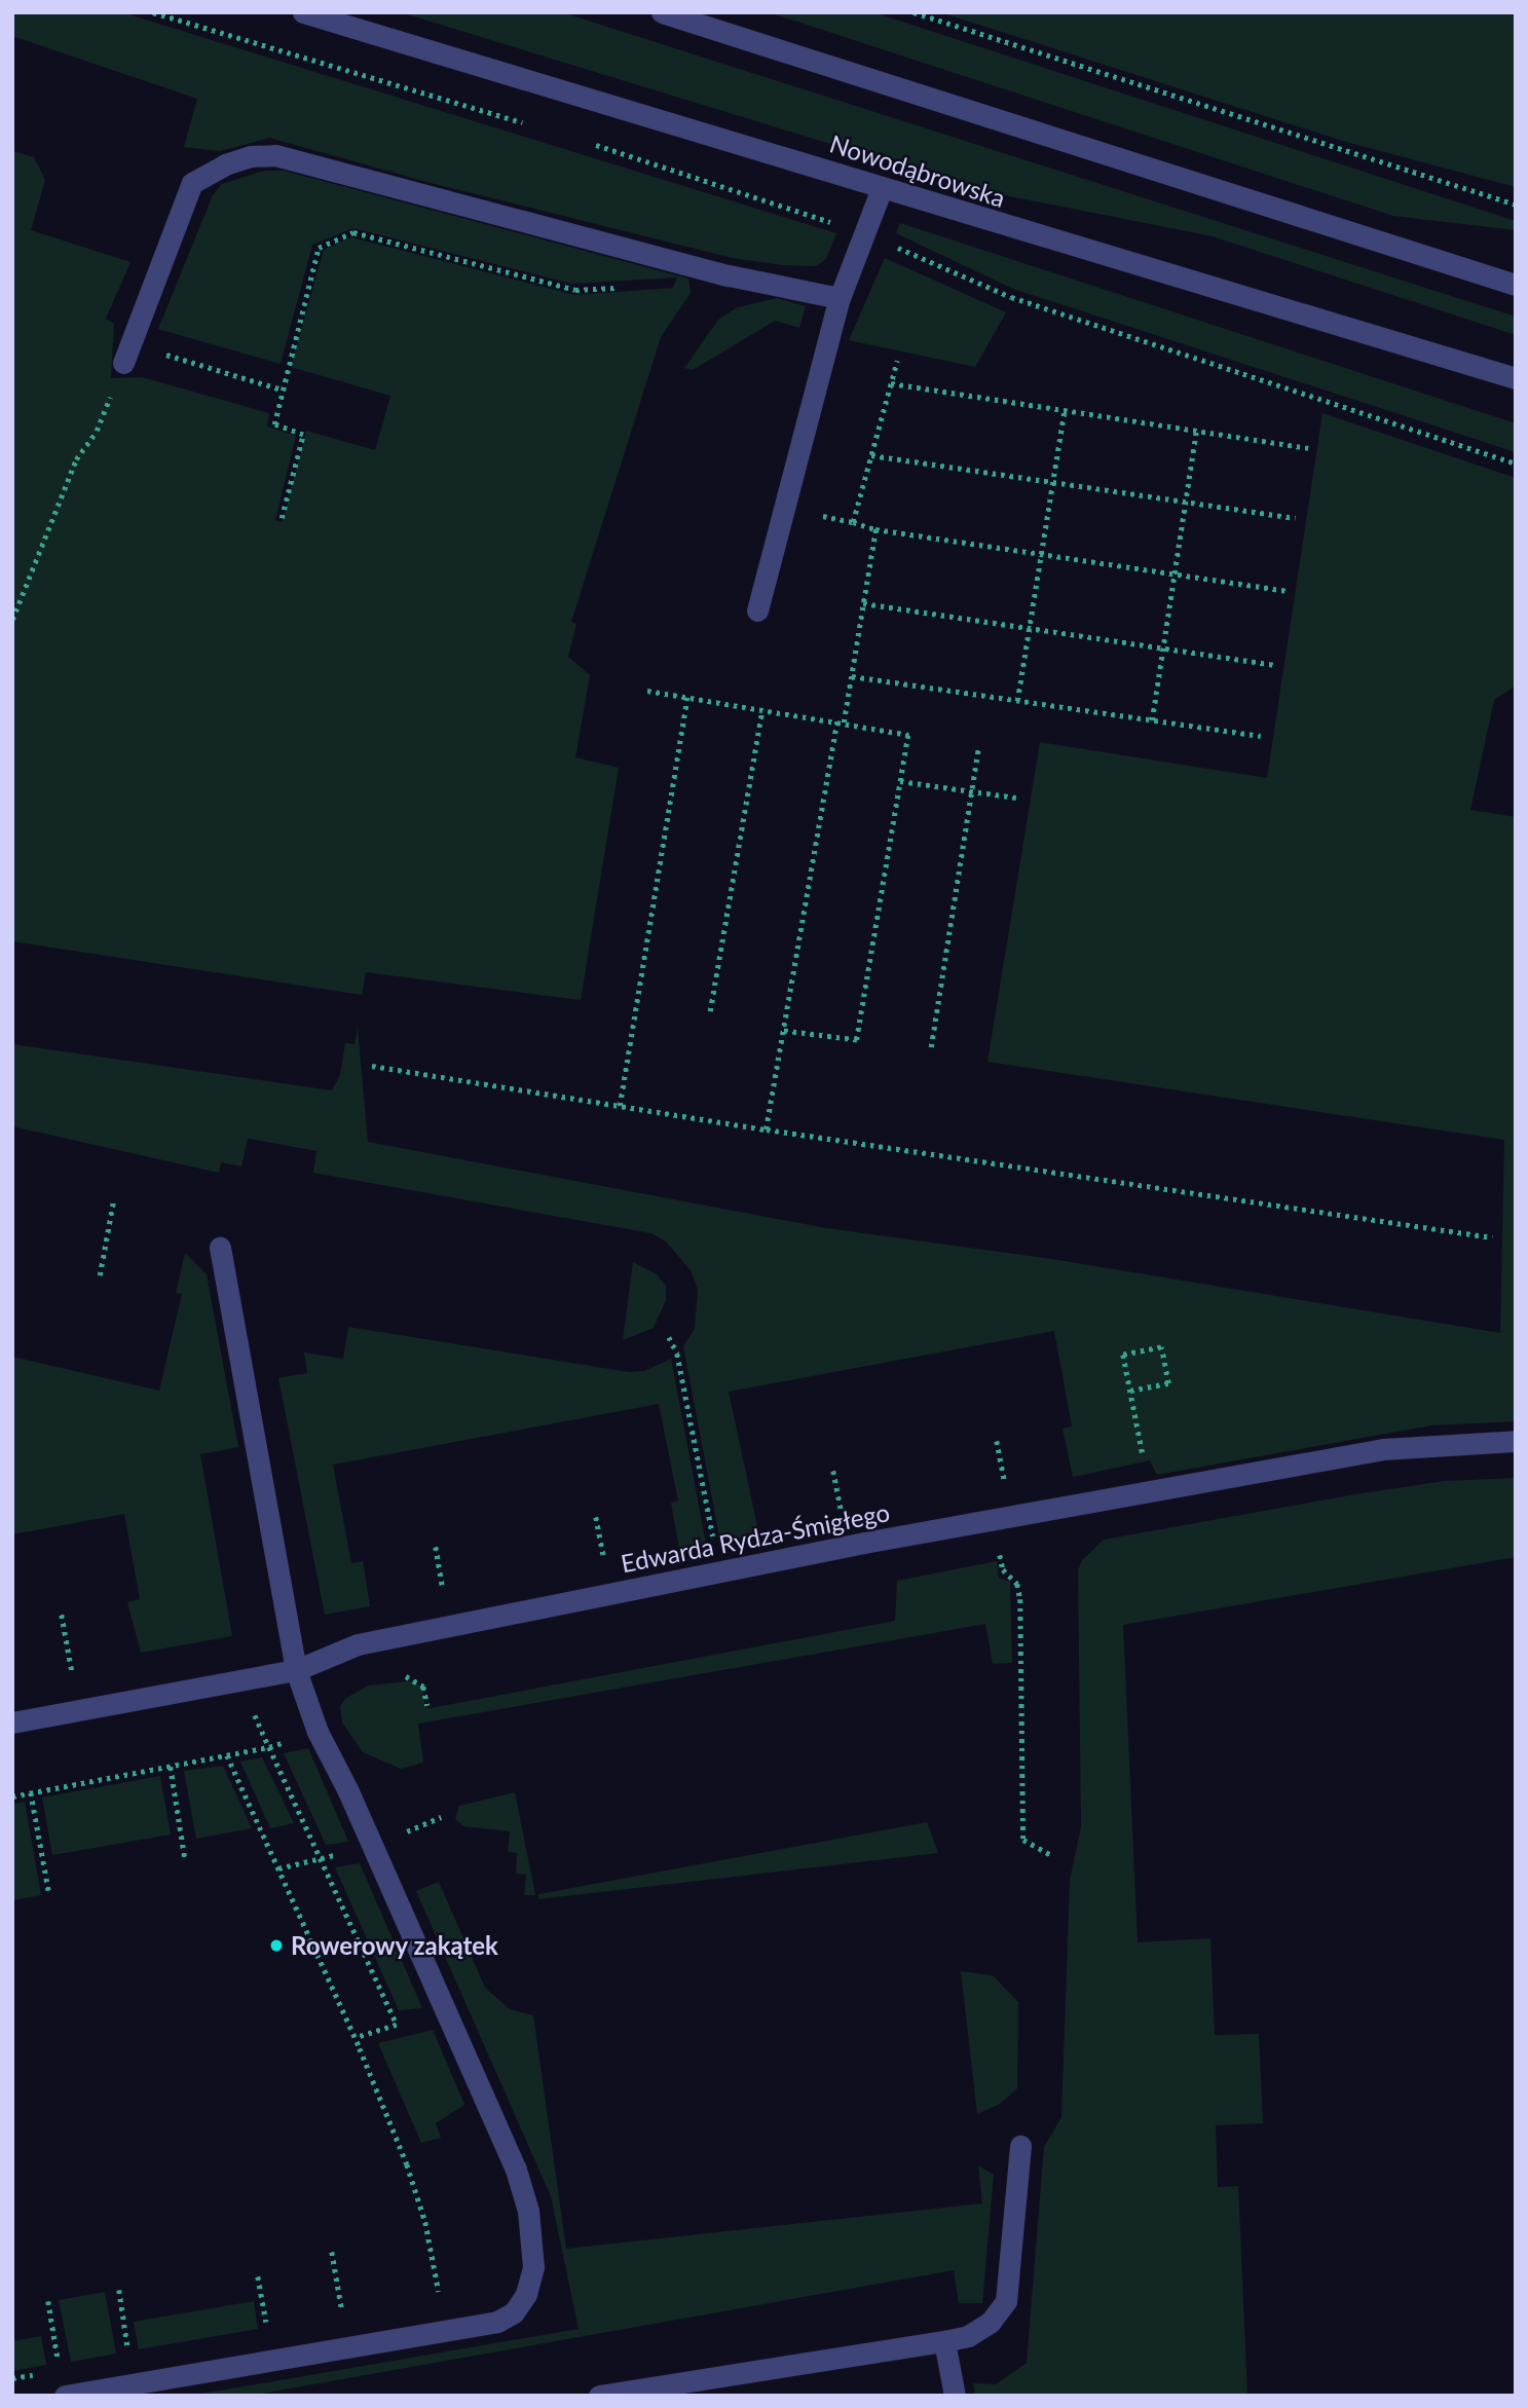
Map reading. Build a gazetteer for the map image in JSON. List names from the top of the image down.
{
  "streets": {
    "street": ["Nowodąbrowska", "Edwarda Rydza-Śmigłego"]
  },
  "places": ["Rowerowy zakątek"]
}
